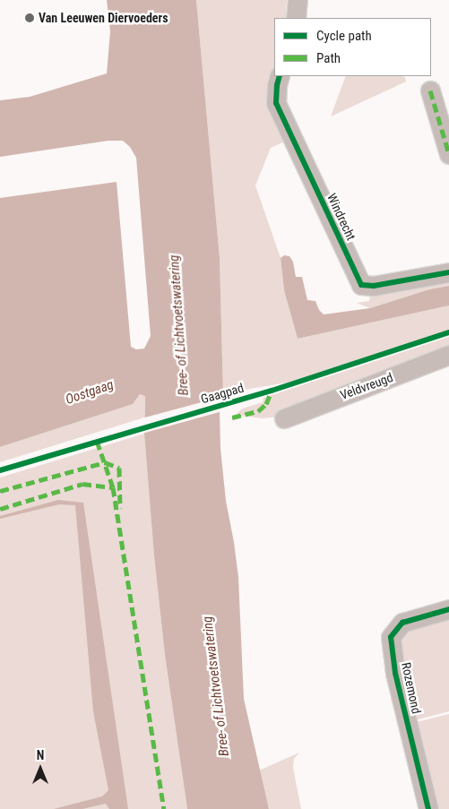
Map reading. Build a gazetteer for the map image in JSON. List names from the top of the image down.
{
  "streets": {
    "street": ["Windrecht", "Veldvreugd", "Rozemond"],
    "cycle path": ["Gaagpad"]
  },
  "water": ["Bree- of Lichtvoetswatering", "Oostgaag"],
  "places": ["Van Leeuwen Diervoeders"],
  "legend": ["Cycle path", "Path"],
  "north": "top"
}
